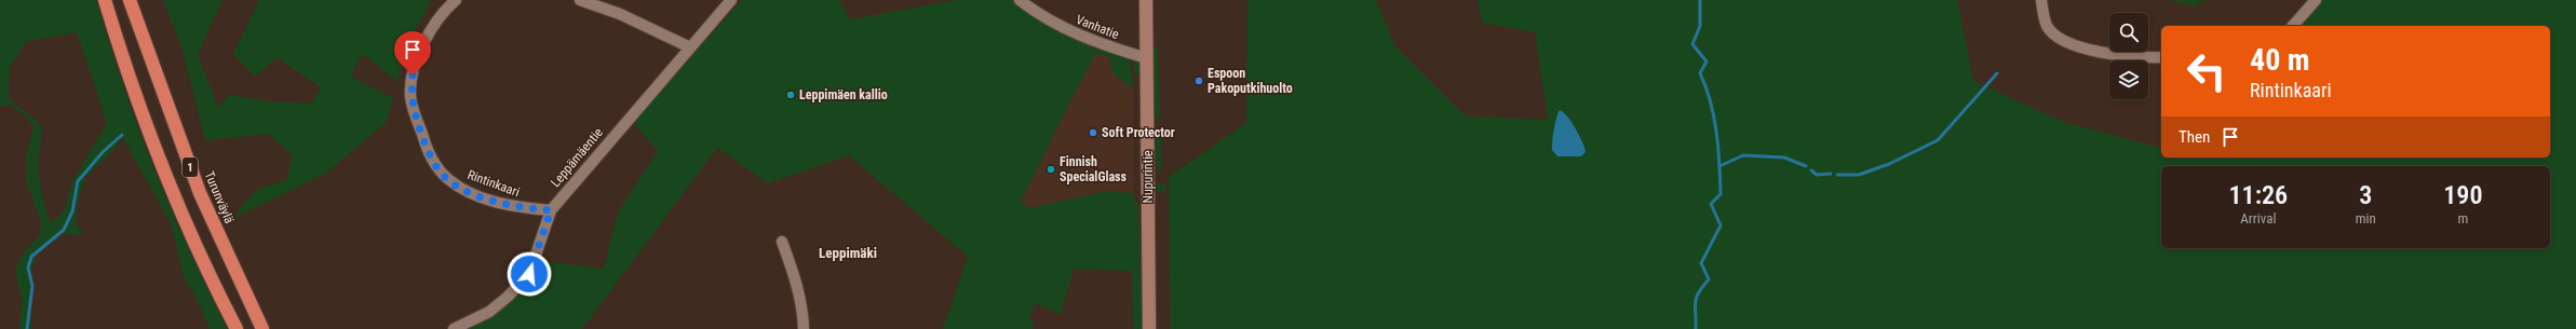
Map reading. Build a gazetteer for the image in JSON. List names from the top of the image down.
{
  "streets": {
    "highway": ["1", "Turunväylä"],
    "main road": ["Nupurintie"],
    "street": ["Vanhatie", "Leppämäentie", "Rintinkaari"]
  },
  "crossings": [
    ["Vanhatie", "Nupurintie"],
    ["Leppämäentie", "Rintinkaari"]
  ],
  "districts": ["Leppimäki"],
  "places": [
    "Espoon Pakoputkihuolto",
    "Leppimäen kallio",
    "Soft Protector",
    "Finnish SpecialGlass"
  ],
  "page": {
    "turn": ["40 m", "Rintinkaari"],
    "then": "Then",
    "eta": [
      "11:26",
      "Arrival",
      "3",
      "min",
      "190",
      "m"
    ]
  }
}
